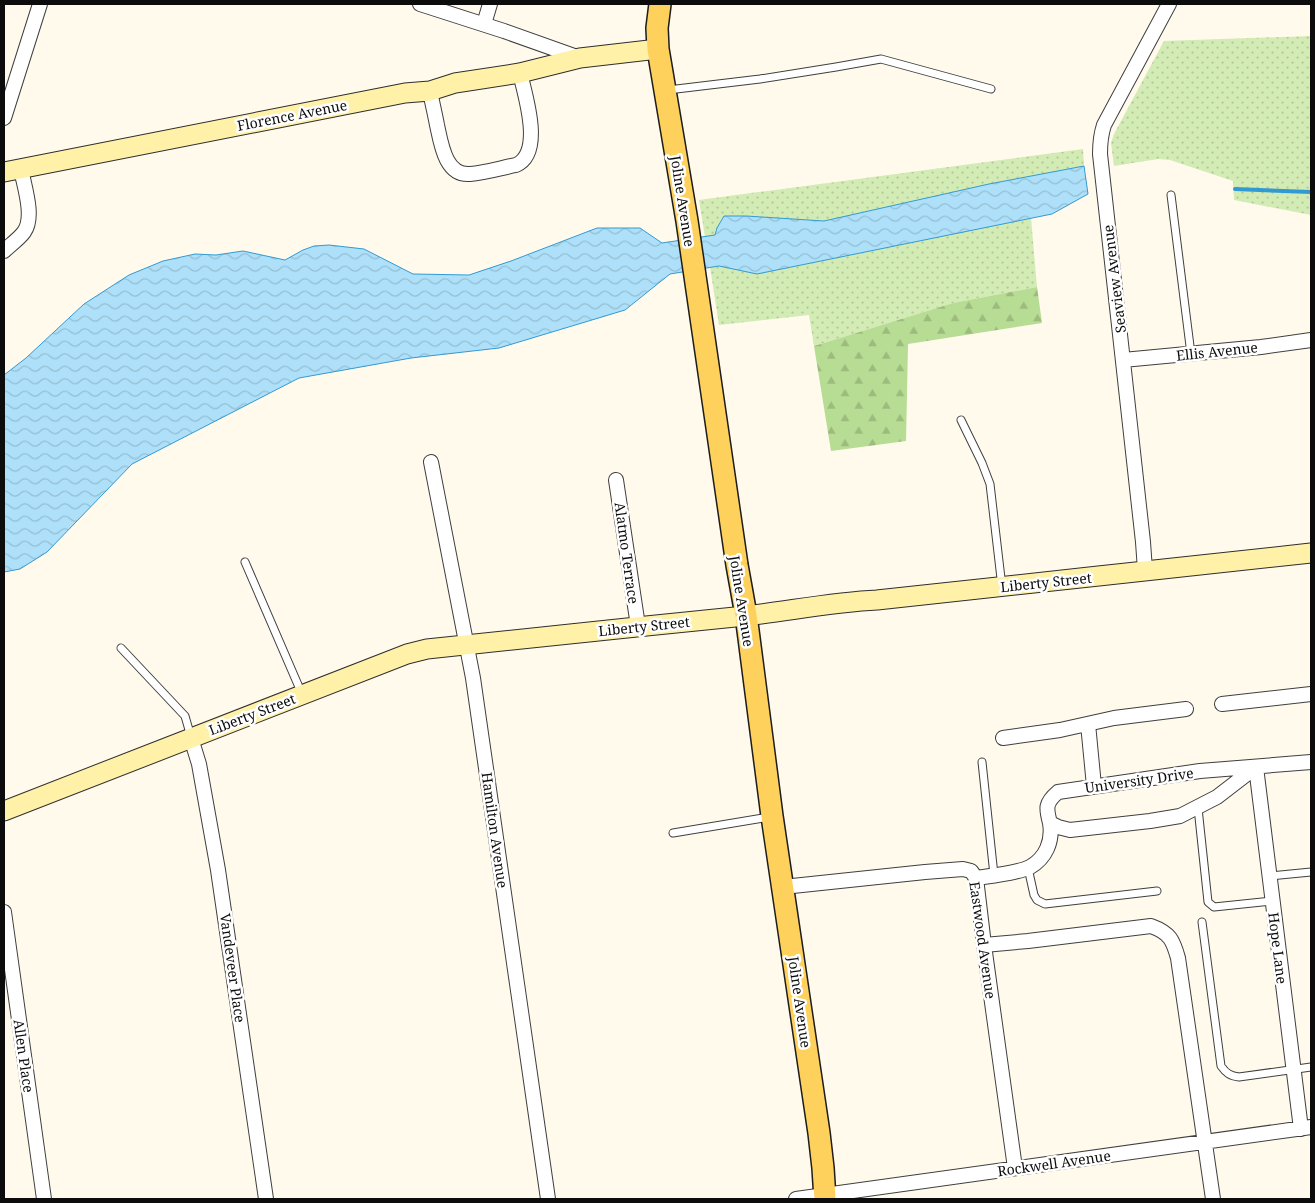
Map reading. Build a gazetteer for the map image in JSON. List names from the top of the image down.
{
  "streets": {
    "main road": ["Joline Avenue"],
    "street": [
      "Florence Avenue",
      "Seaview Avenue",
      "Ellis Avenue",
      "Alatmo Terrace",
      "Liberty Street",
      "University Drive",
      "Hamilton Avenue",
      "Eastwood Avenue",
      "Hope Lane",
      "Vandeveer Place",
      "Allen Place",
      "Rockwell Avenue"
    ]
  },
  "crossings": [
    ["Florence Avenue", "Joline Avenue"],
    ["Joline Avenue", "Liberty Street"],
    ["Joline Avenue", "Eastwood Avenue"],
    ["Joline Avenue", "Rockwell Avenue"],
    ["Seaview Avenue", "Ellis Avenue"],
    ["Seaview Avenue", "Liberty Street"],
    ["Alatmo Terrace", "Liberty Street"],
    ["Liberty Street", "Hamilton Avenue"],
    ["Liberty Street", "Vandeveer Place"],
    ["University Drive", "Hope Lane"],
    ["Eastwood Avenue", "Rockwell Avenue"],
    ["Hope Lane", "Rockwell Avenue"]
  ]
}
